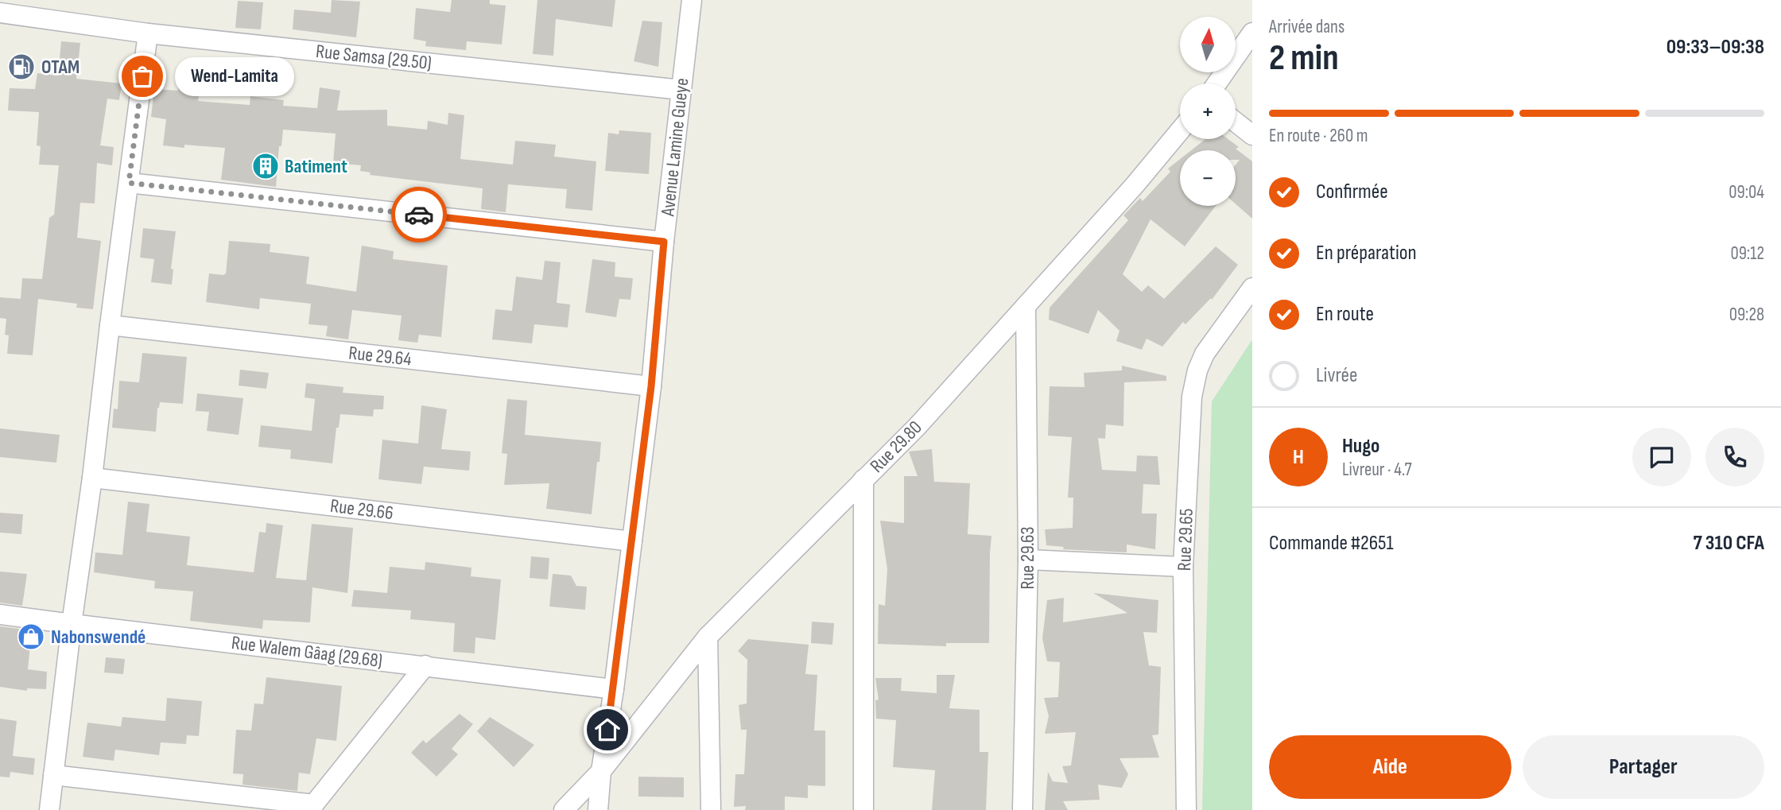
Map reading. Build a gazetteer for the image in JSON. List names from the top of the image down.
{
  "streets": {
    "street": [
      "Rue Samsa (29.50)",
      "Avenue Lamine Gueye",
      "Rue 29.64",
      "Rue 29.80",
      "Rue 29.66",
      "Rue 29.65",
      "Rue 29.63",
      "Rue Walem Gâag (29.68)"
    ]
  },
  "crossings": [
    ["Rue Samsa (29.50)", "Avenue Lamine Gueye"],
    ["Avenue Lamine Gueye", "Rue 29.64"],
    ["Avenue Lamine Gueye", "Rue 29.80"],
    ["Avenue Lamine Gueye", "Rue 29.66"],
    ["Avenue Lamine Gueye", "Rue Walem Gâag (29.68)"],
    ["Rue 29.80", "Rue 29.63"]
  ],
  "places": {
    "fuel station": ["OTAM"],
    "other": ["Wend-Lamita"],
    "building": ["Batiment"],
    "shop": ["Nabonswendé"]
  },
  "north": "top",
  "page": {
    "heading": ["2 min", "Arrivée dans", "09:33–09:38"],
    "panel": [
      "Hugo",
      "Livreur · 4.7",
      "Commande #2651",
      "7 310 CFA"
    ],
    "map_buttons": ["+", "−"],
    "bubble": "Wend-Lamita",
    "bar": "En route · 260 m",
    "list": [
      ["Confirmée", "09:04"],
      ["En préparation", "09:12"],
      ["En route", "09:28"],
      "Livrée"
    ],
    "round": "H",
    "buttons": ["Aide", "Partager"]
  }
}
